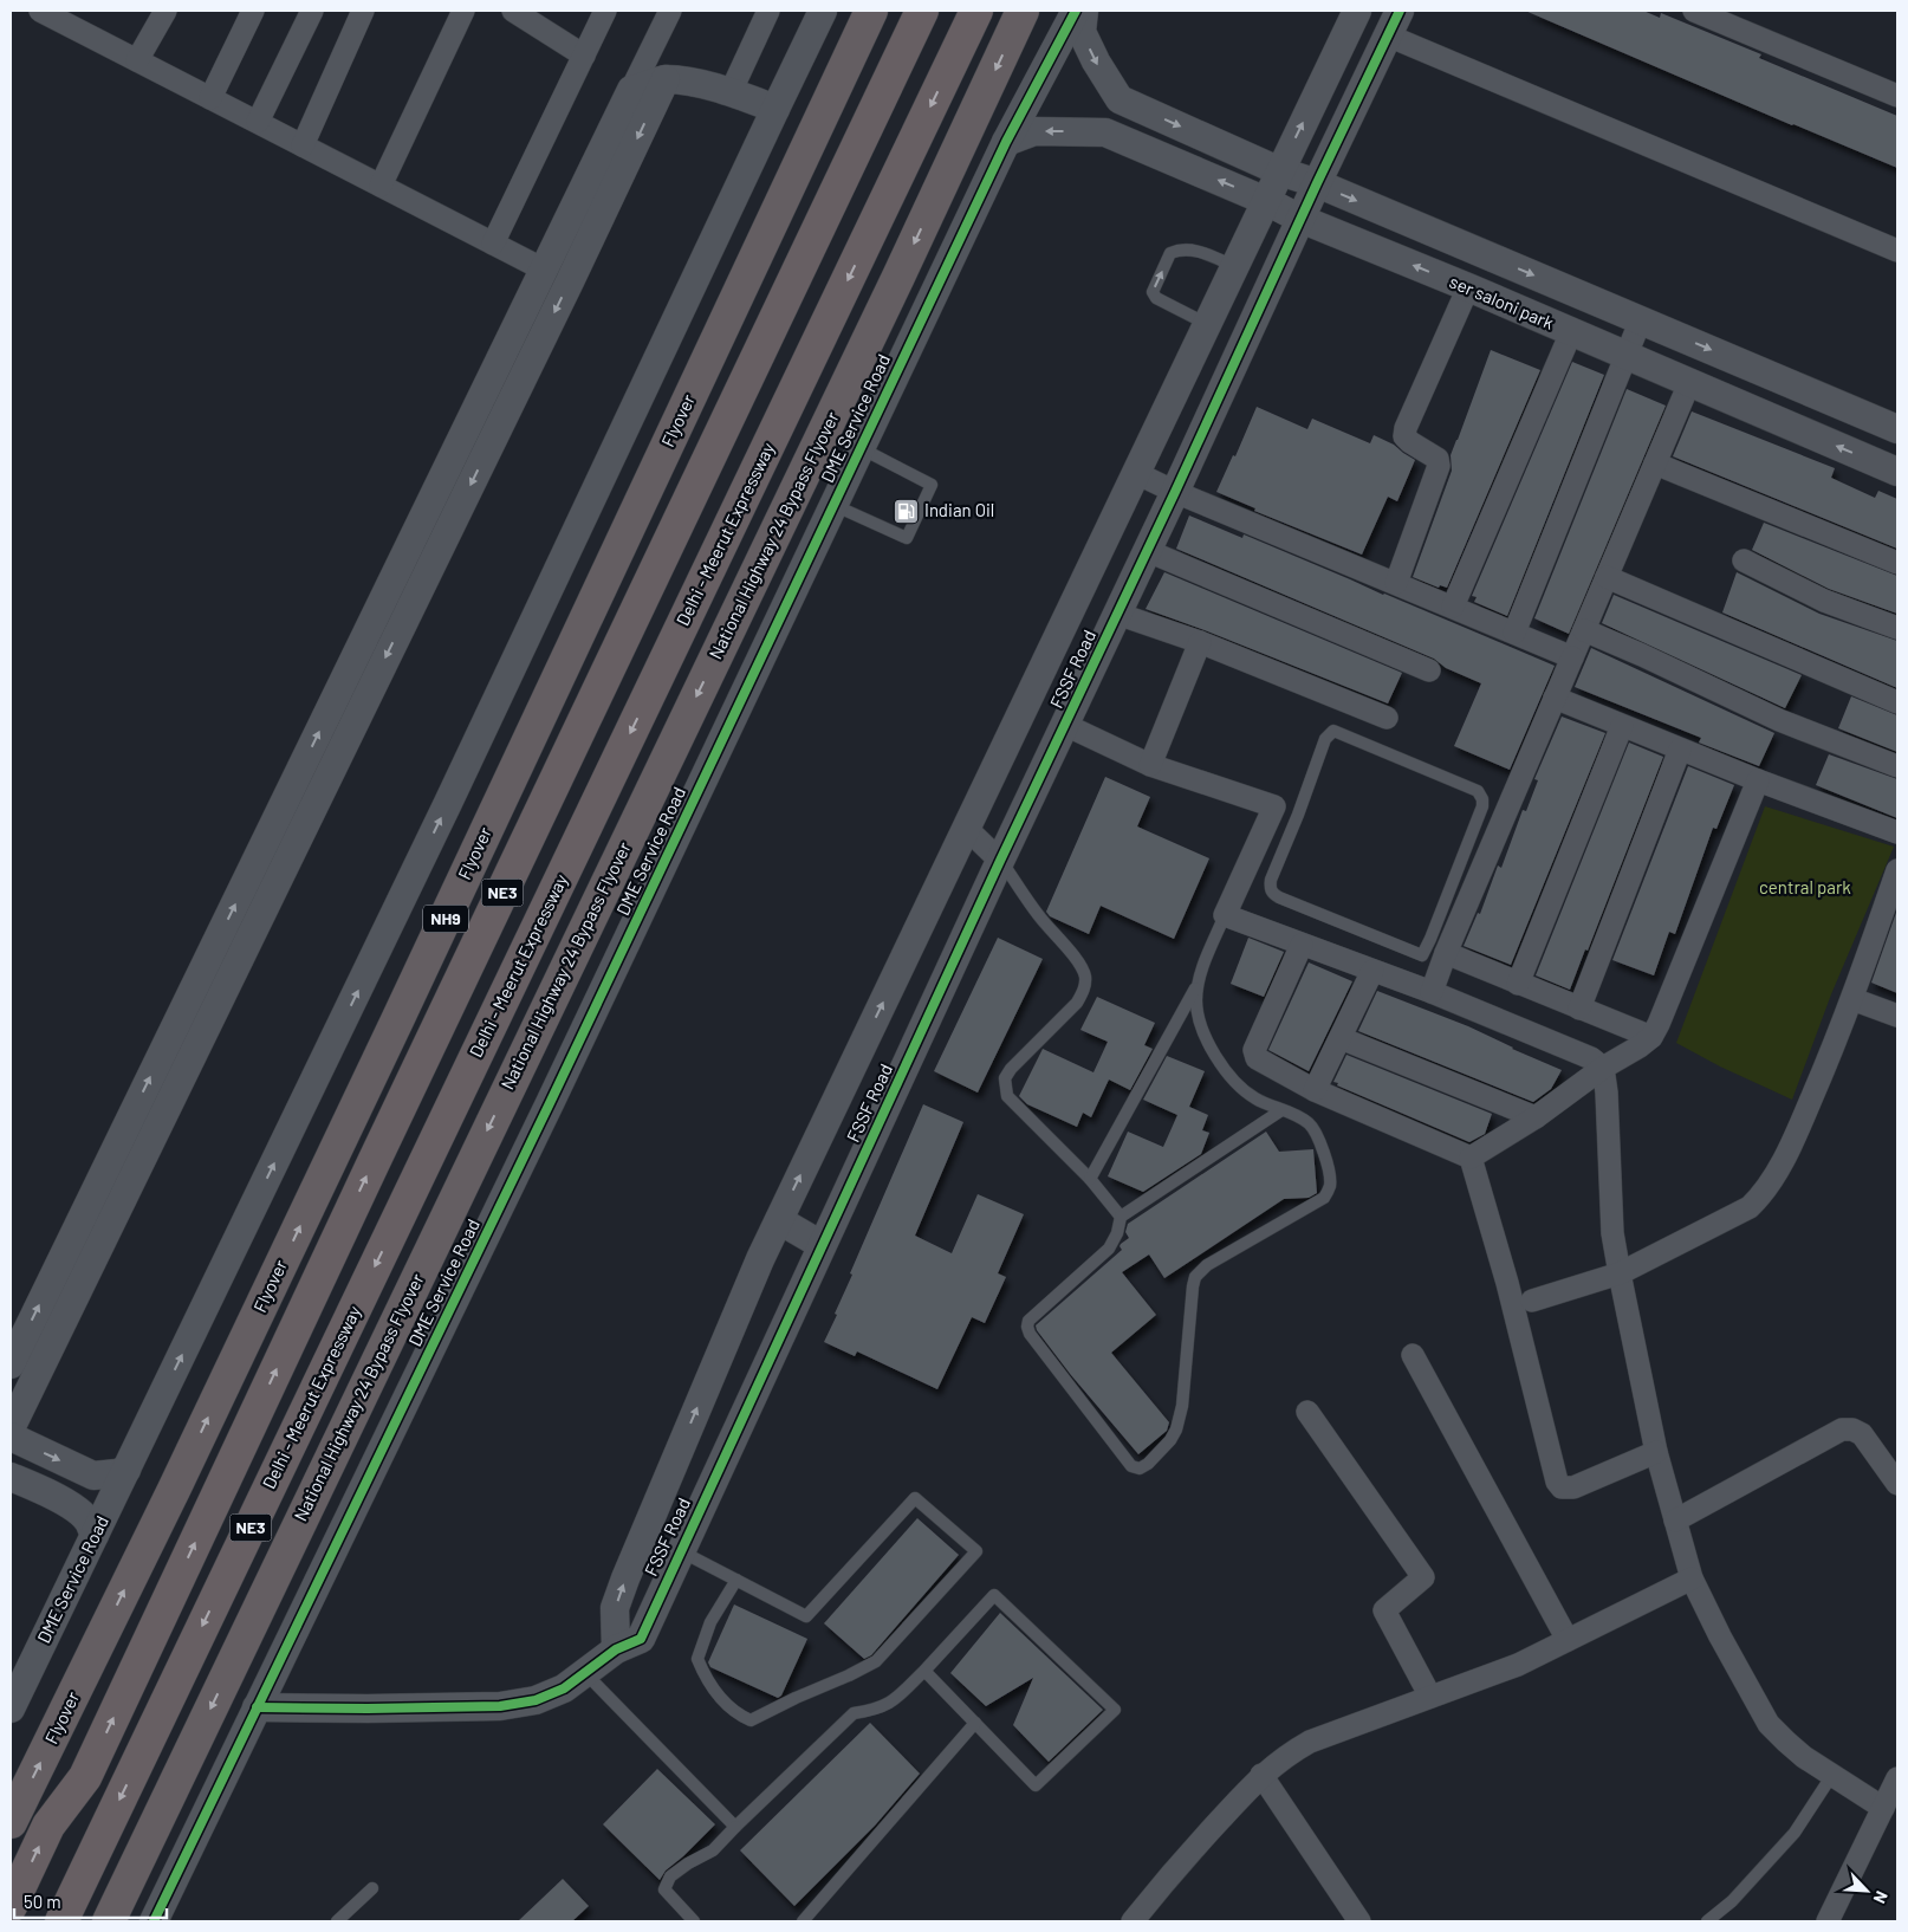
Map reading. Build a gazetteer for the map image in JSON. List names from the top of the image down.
{
  "streets": {
    "highway": [
      "Flyover",
      "Delhi - Meerut Expressway",
      "National Highway 24 Bypass Flyover",
      "NE3",
      "NH9"
    ],
    "street": ["ser saloni park", "DME Service Road", "FSSF Road"]
  },
  "crossings": [
    ["ser saloni park", "DME Service Road"],
    ["ser saloni park", "FSSF Road"],
    ["DME Service Road", "FSSF Road"]
  ],
  "parks": ["central park"],
  "places": {
    "fuel station": ["Indian Oil"]
  },
  "scale_bar": "50 m",
  "north": "bottom right"
}
